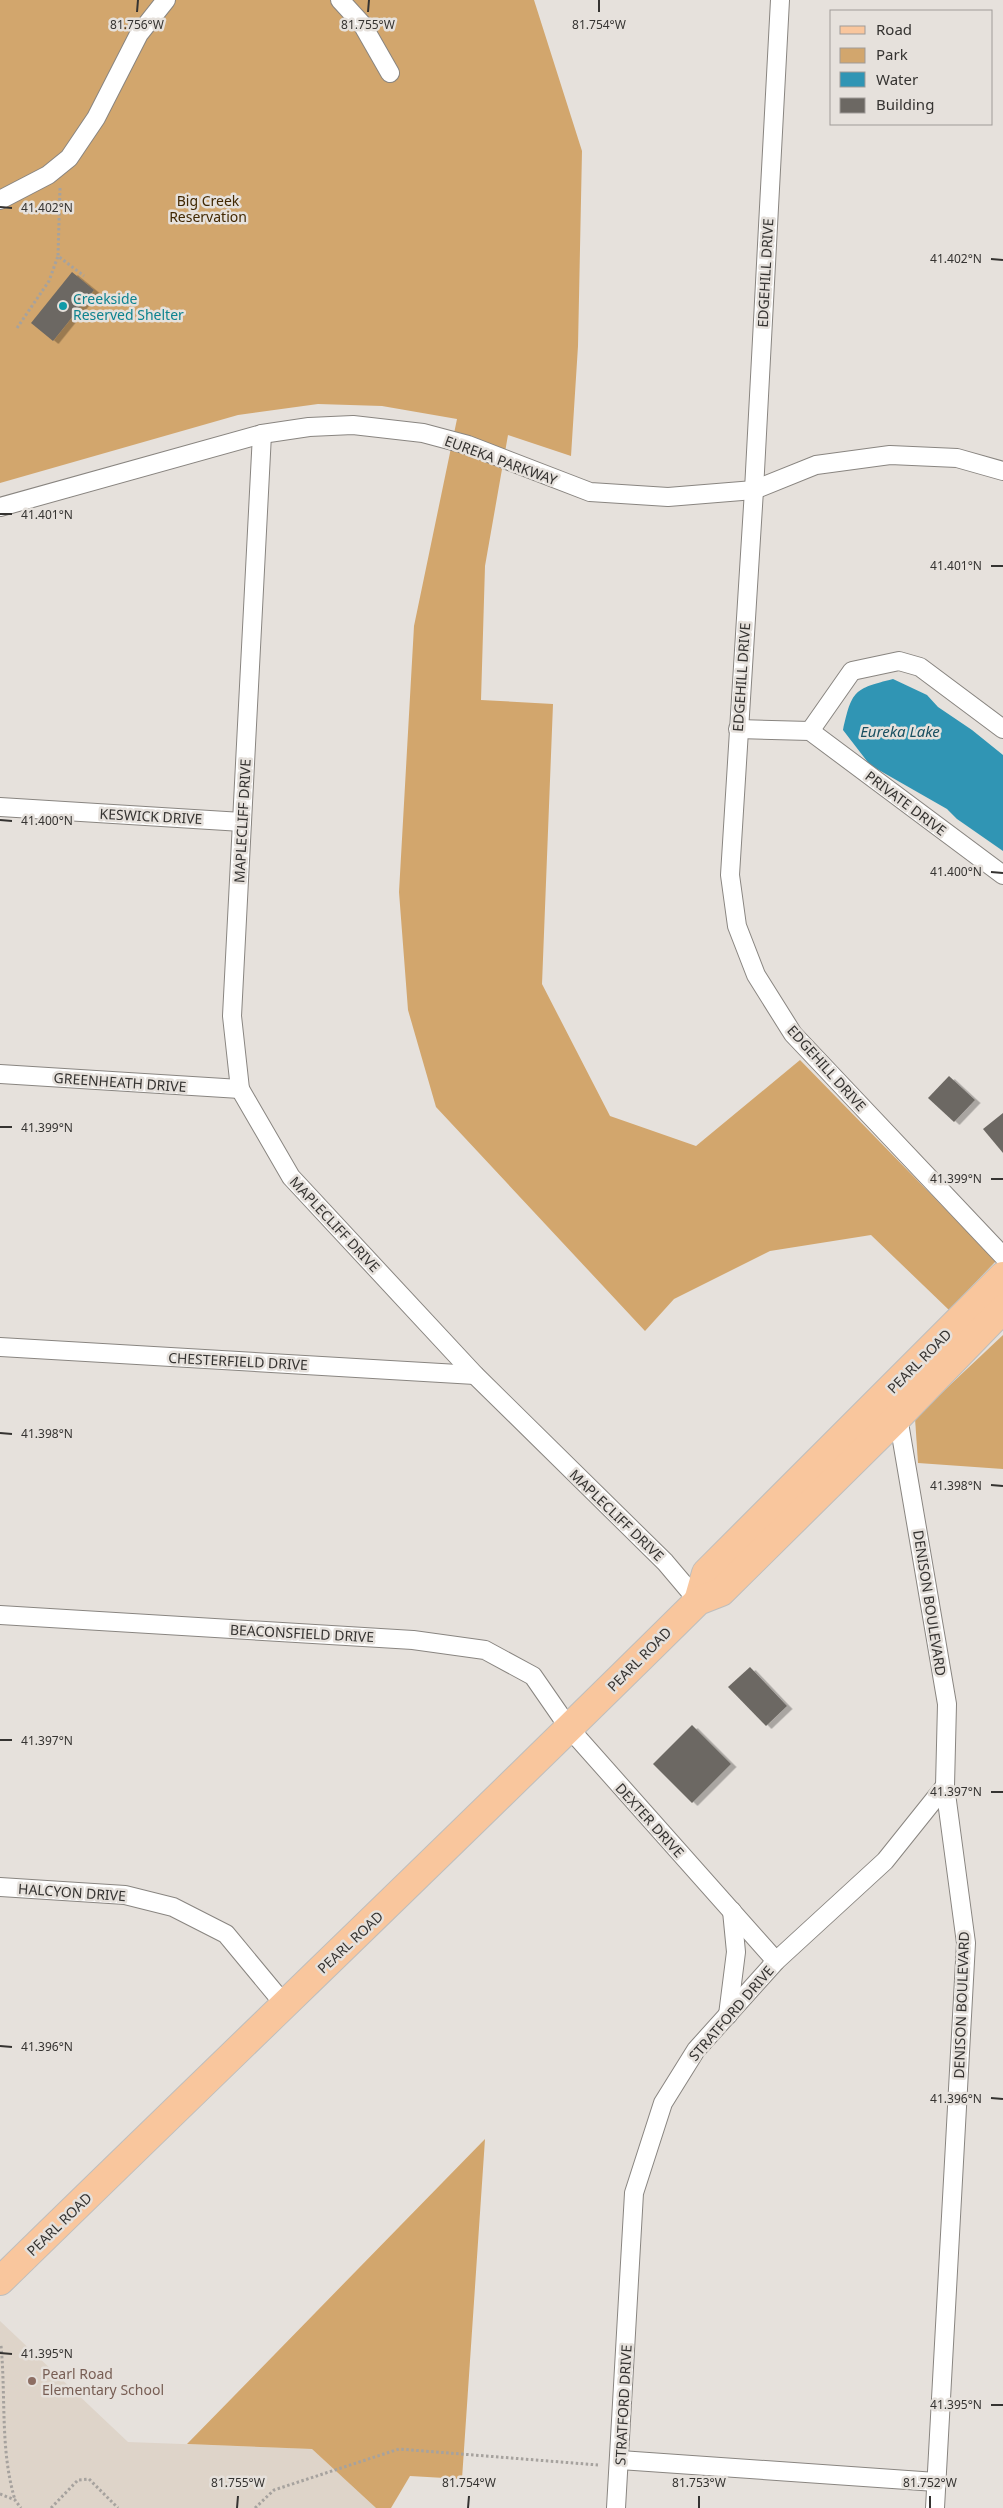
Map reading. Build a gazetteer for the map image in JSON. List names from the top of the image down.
{
  "streets": {
    "main road": ["PEARL ROAD"],
    "street": [
      "EDGEHILL DRIVE",
      "EUREKA PARKWAY",
      "PRIVATE DRIVE",
      "KESWICK DRIVE",
      "MAPLECLIFF DRIVE",
      "GREENHEATH DRIVE",
      "CHESTERFIELD DRIVE",
      "DENISON BOULEVARD",
      "BEACONSFIELD DRIVE",
      "DEXTER DRIVE",
      "HALCYON DRIVE",
      "STRATFORD DRIVE"
    ]
  },
  "crossings": [
    ["EDGEHILL DRIVE", "EUREKA PARKWAY"],
    ["EUREKA PARKWAY", "MAPLECLIFF DRIVE"],
    ["KESWICK DRIVE", "MAPLECLIFF DRIVE"],
    ["MAPLECLIFF DRIVE", "GREENHEATH DRIVE"],
    ["MAPLECLIFF DRIVE", "CHESTERFIELD DRIVE"],
    ["MAPLECLIFF DRIVE", "PEARL ROAD"],
    ["PEARL ROAD", "DENISON BOULEVARD"],
    ["PEARL ROAD", "BEACONSFIELD DRIVE"],
    ["PEARL ROAD", "DEXTER DRIVE"],
    ["PEARL ROAD", "HALCYON DRIVE"],
    ["DENISON BOULEVARD", "STRATFORD DRIVE"],
    ["BEACONSFIELD DRIVE", "DEXTER DRIVE"],
    ["DEXTER DRIVE", "STRATFORD DRIVE"]
  ],
  "water": ["Eureka Lake"],
  "parks": ["Big Creek Reservation"],
  "places": ["Creekside Reserved Shelter", "Pearl Road Elementary School"],
  "legend": [
    "Road",
    "Park",
    "Water",
    "Building"
  ],
  "coordinates": [
    "81.756°W",
    "81.755°W",
    "81.754°W",
    "41.402°N",
    "41.401°N",
    "41.400°N",
    "41.399°N",
    "41.398°N",
    "41.397°N",
    "41.396°N",
    "41.395°N",
    "81.753°W",
    "81.752°W"
  ]
}
